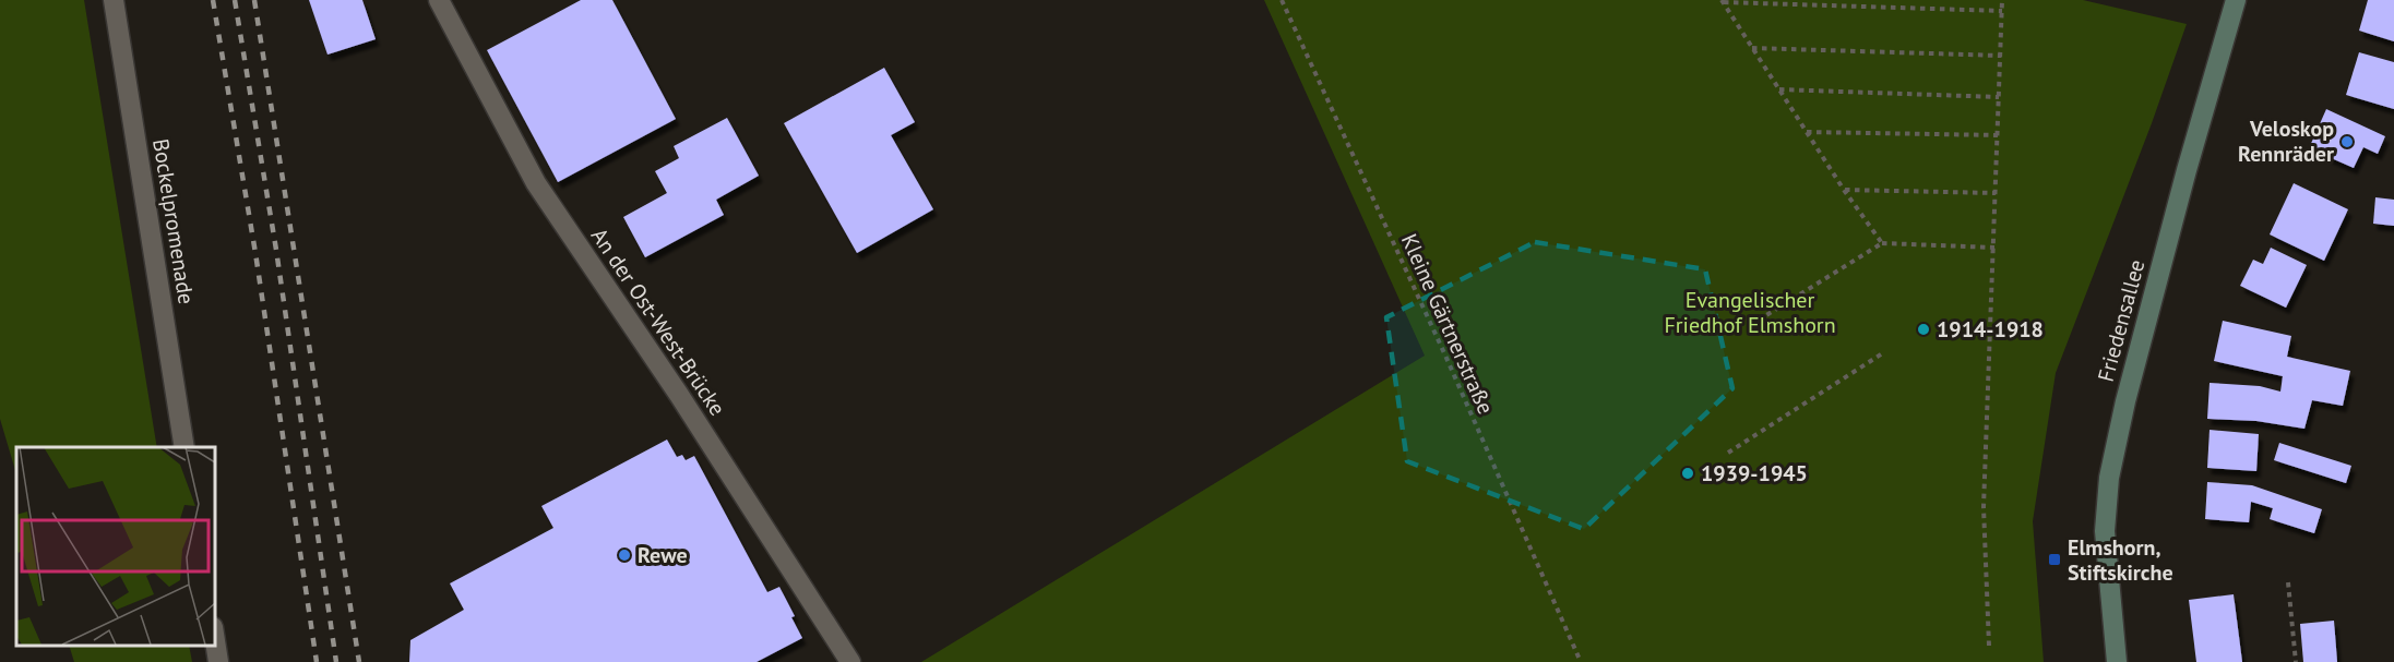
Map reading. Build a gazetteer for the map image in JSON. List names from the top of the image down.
{
  "streets": {
    "street": ["Bockelpromenade", "Friedensallee", "An der Ost-West-Brücke"],
    "path": ["Kleine Gärtnerstraße"]
  },
  "parks": ["Evangelischer Friedhof Elmshorn"],
  "places": {
    "other": [
      "Veloskop Rennräder",
      "1914-1918",
      "1939-1945",
      "Rewe"
    ],
    "transit": ["Elmshorn, Stiftskirche"]
  }
}
